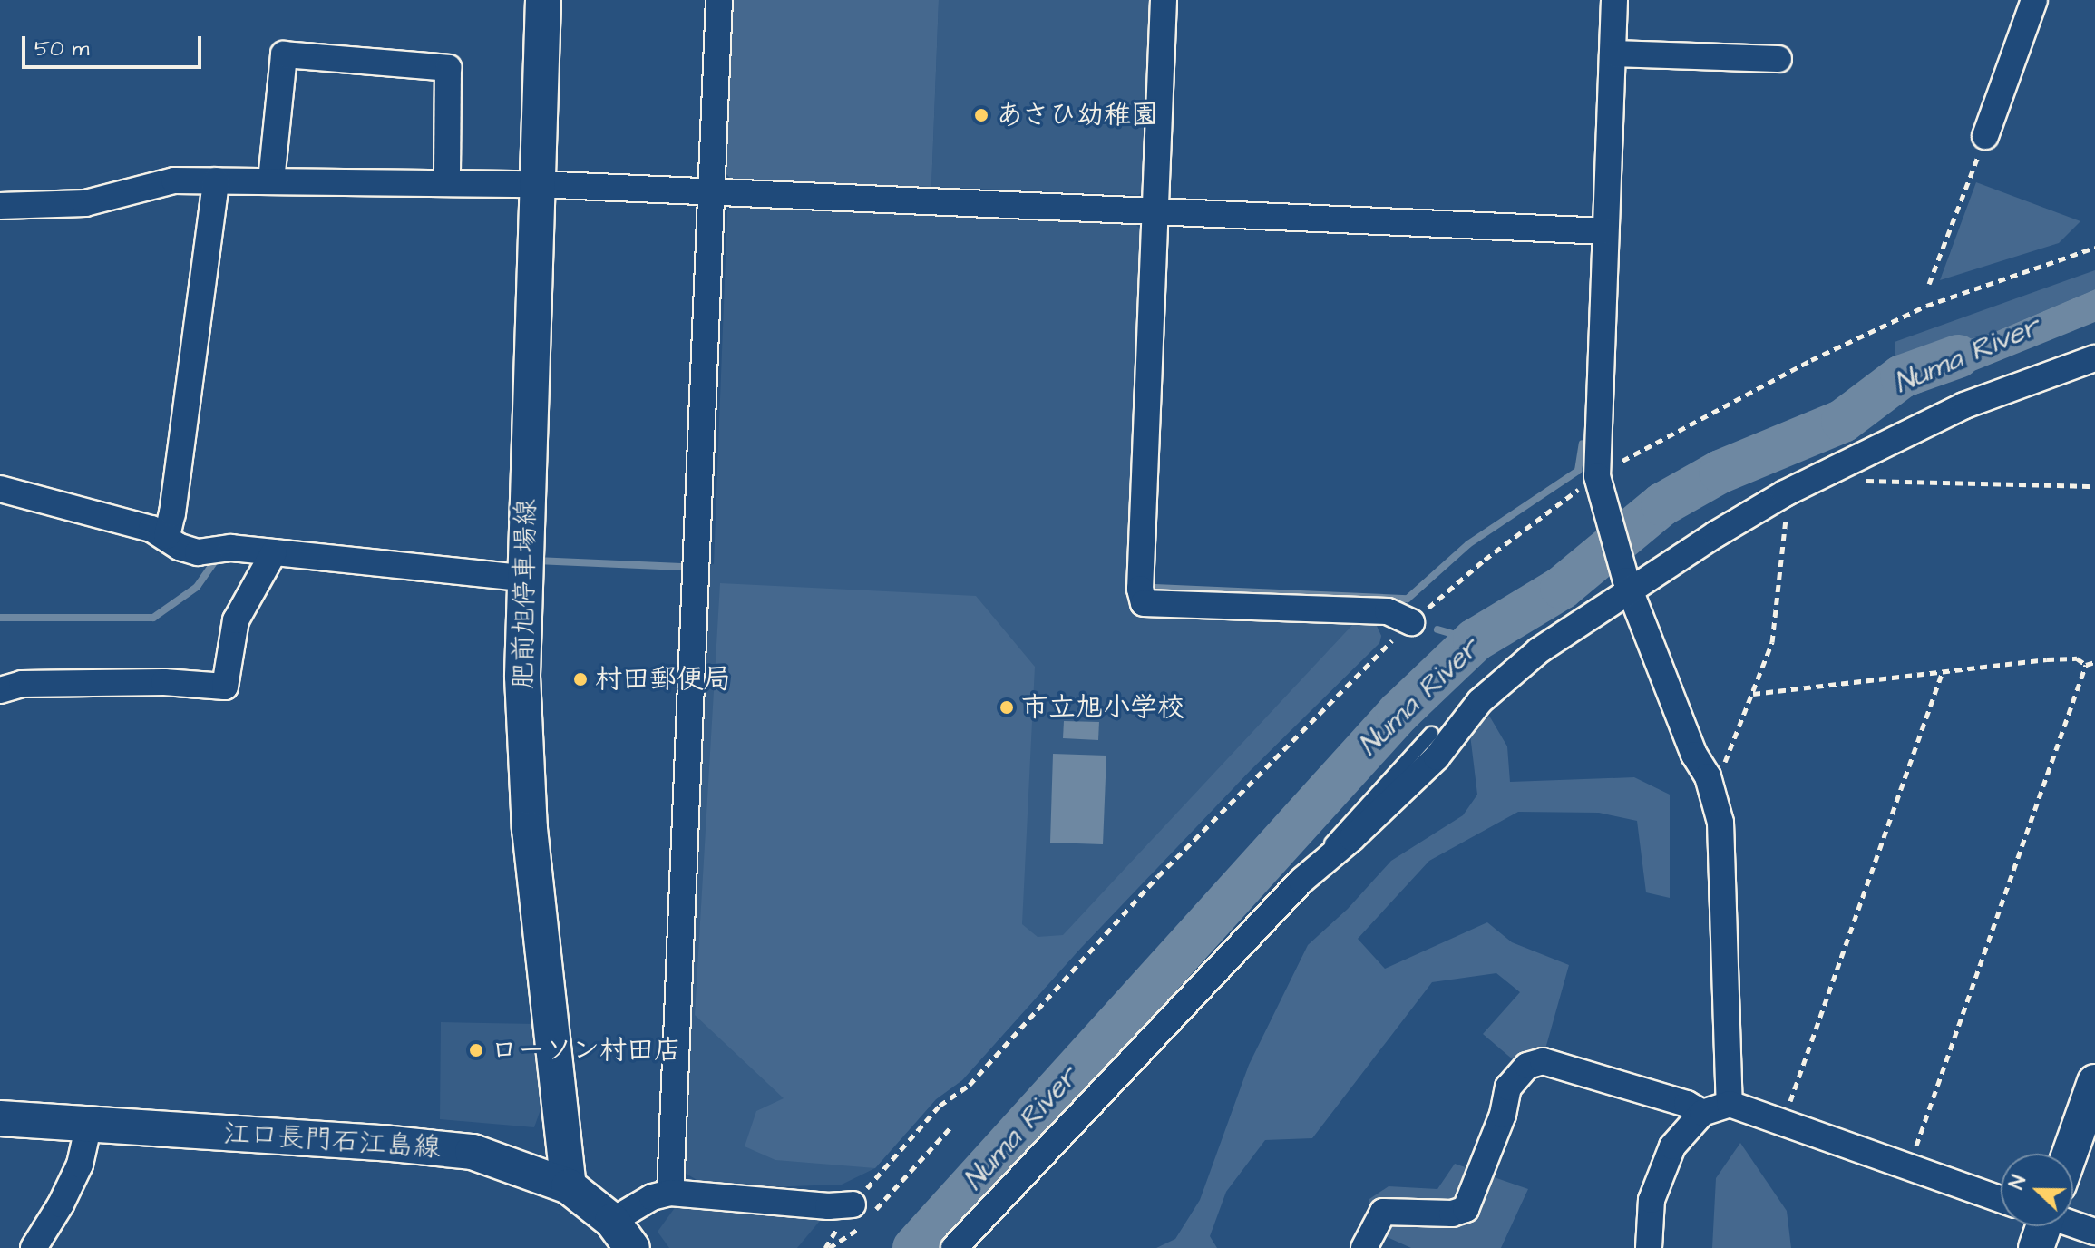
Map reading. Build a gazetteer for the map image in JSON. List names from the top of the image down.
{
  "streets": {
    "main road": ["肥前旭停車場線", "江口長門石江島線"]
  },
  "crossings": [
    ["肥前旭停車場線", "江口長門石江島線"]
  ],
  "water": ["Numa River"],
  "places": [
    "あさひ幼稚園",
    "村田郵便局",
    "市立旭小学校",
    "ローソン村田店"
  ],
  "scale_bar": "50 m",
  "north": "left"
}
